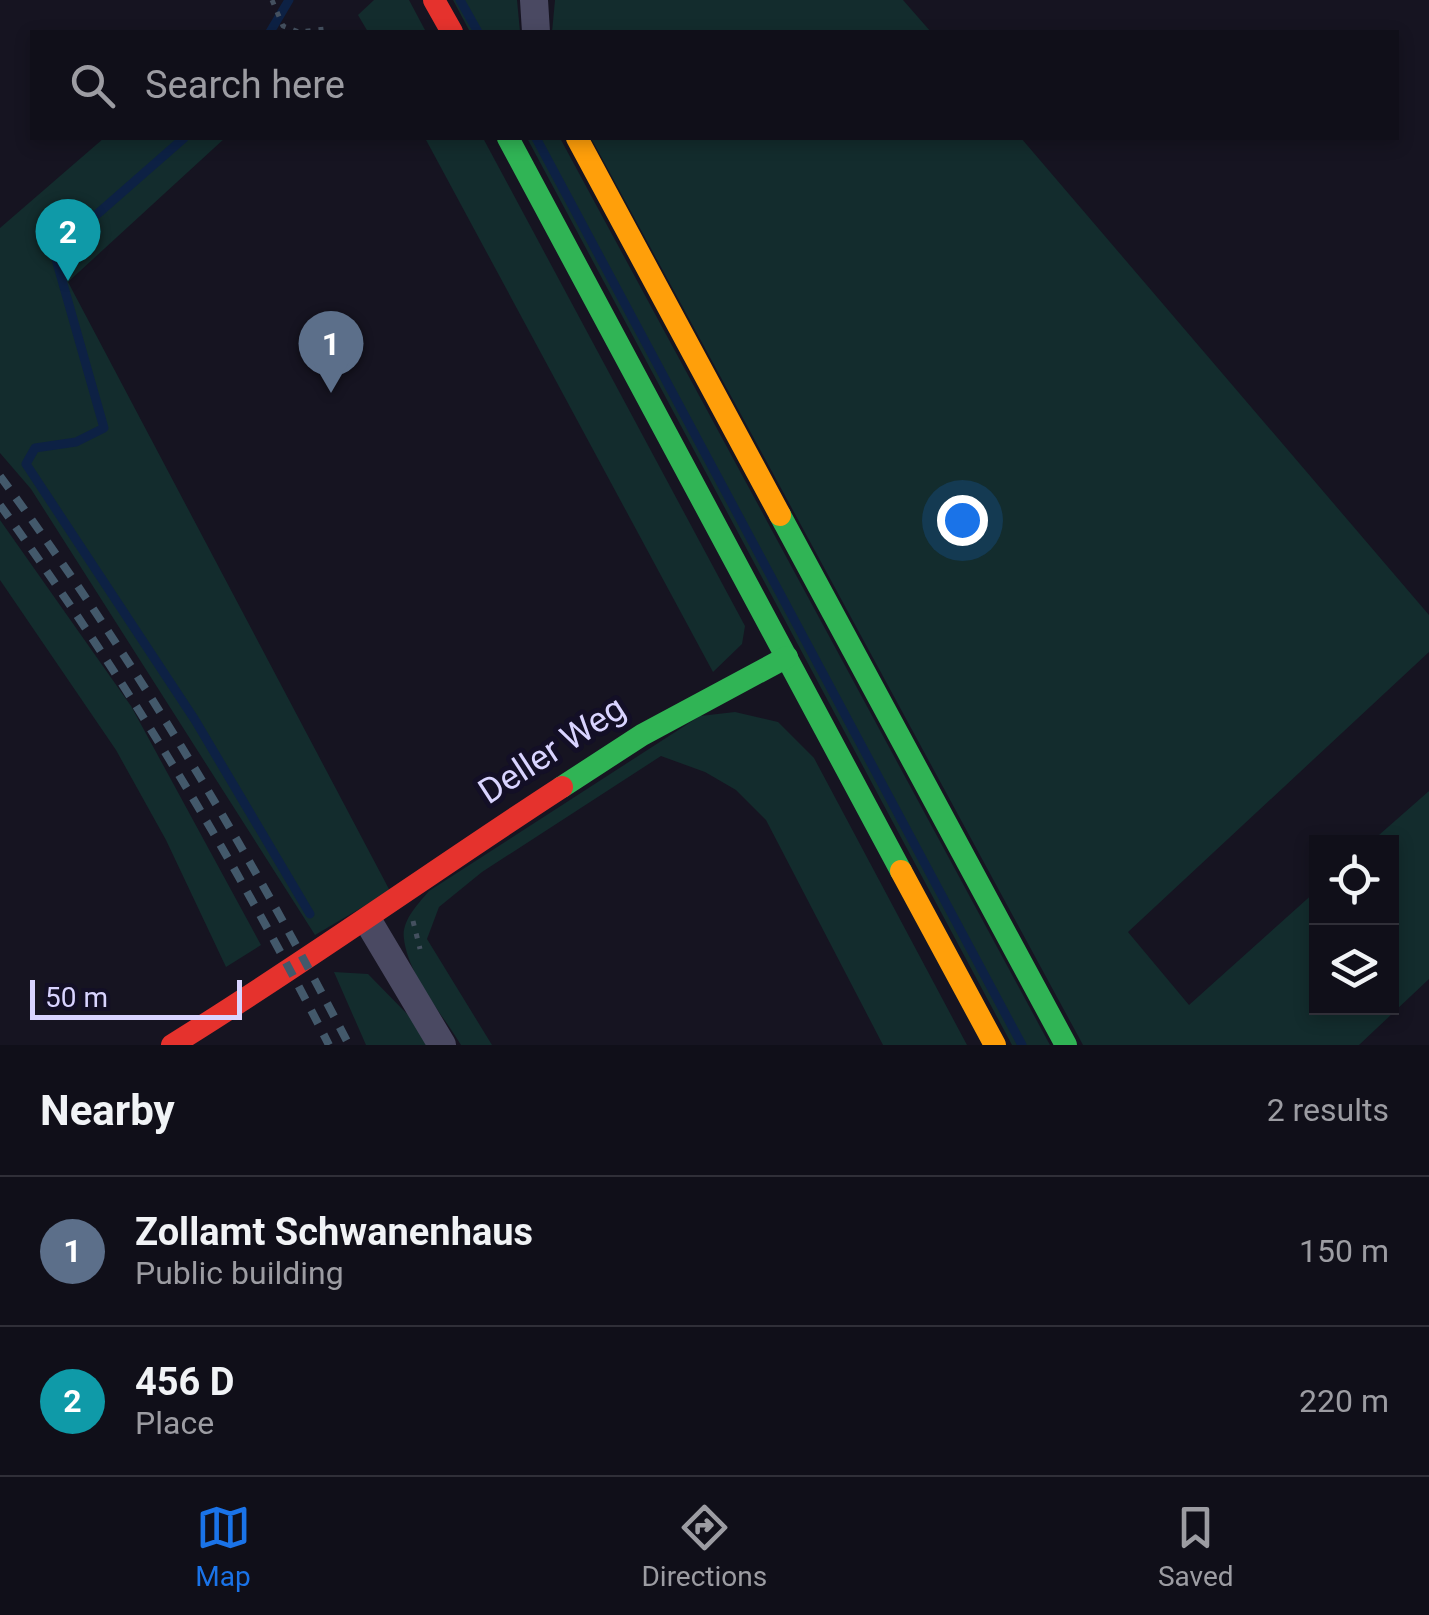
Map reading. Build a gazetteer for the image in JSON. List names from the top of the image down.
{
  "streets": {
    "street": ["Deller Weg"]
  },
  "scale_bar": "50 m",
  "page": {
    "search": "Search here",
    "pins": ["2", "1"],
    "scale": "50 m",
    "heading": ["Nearby", "2 results"],
    "list": [
      {
        "mark": "1",
        "name": "Zollamt Schwanenhaus",
        "note": "Public building",
        "value": "150 m"
      },
      {
        "mark": "2",
        "name": "456 D",
        "note": "Place",
        "value": "220 m"
      }
    ],
    "nav": ["Map", "Directions", "Saved"]
  }
}
